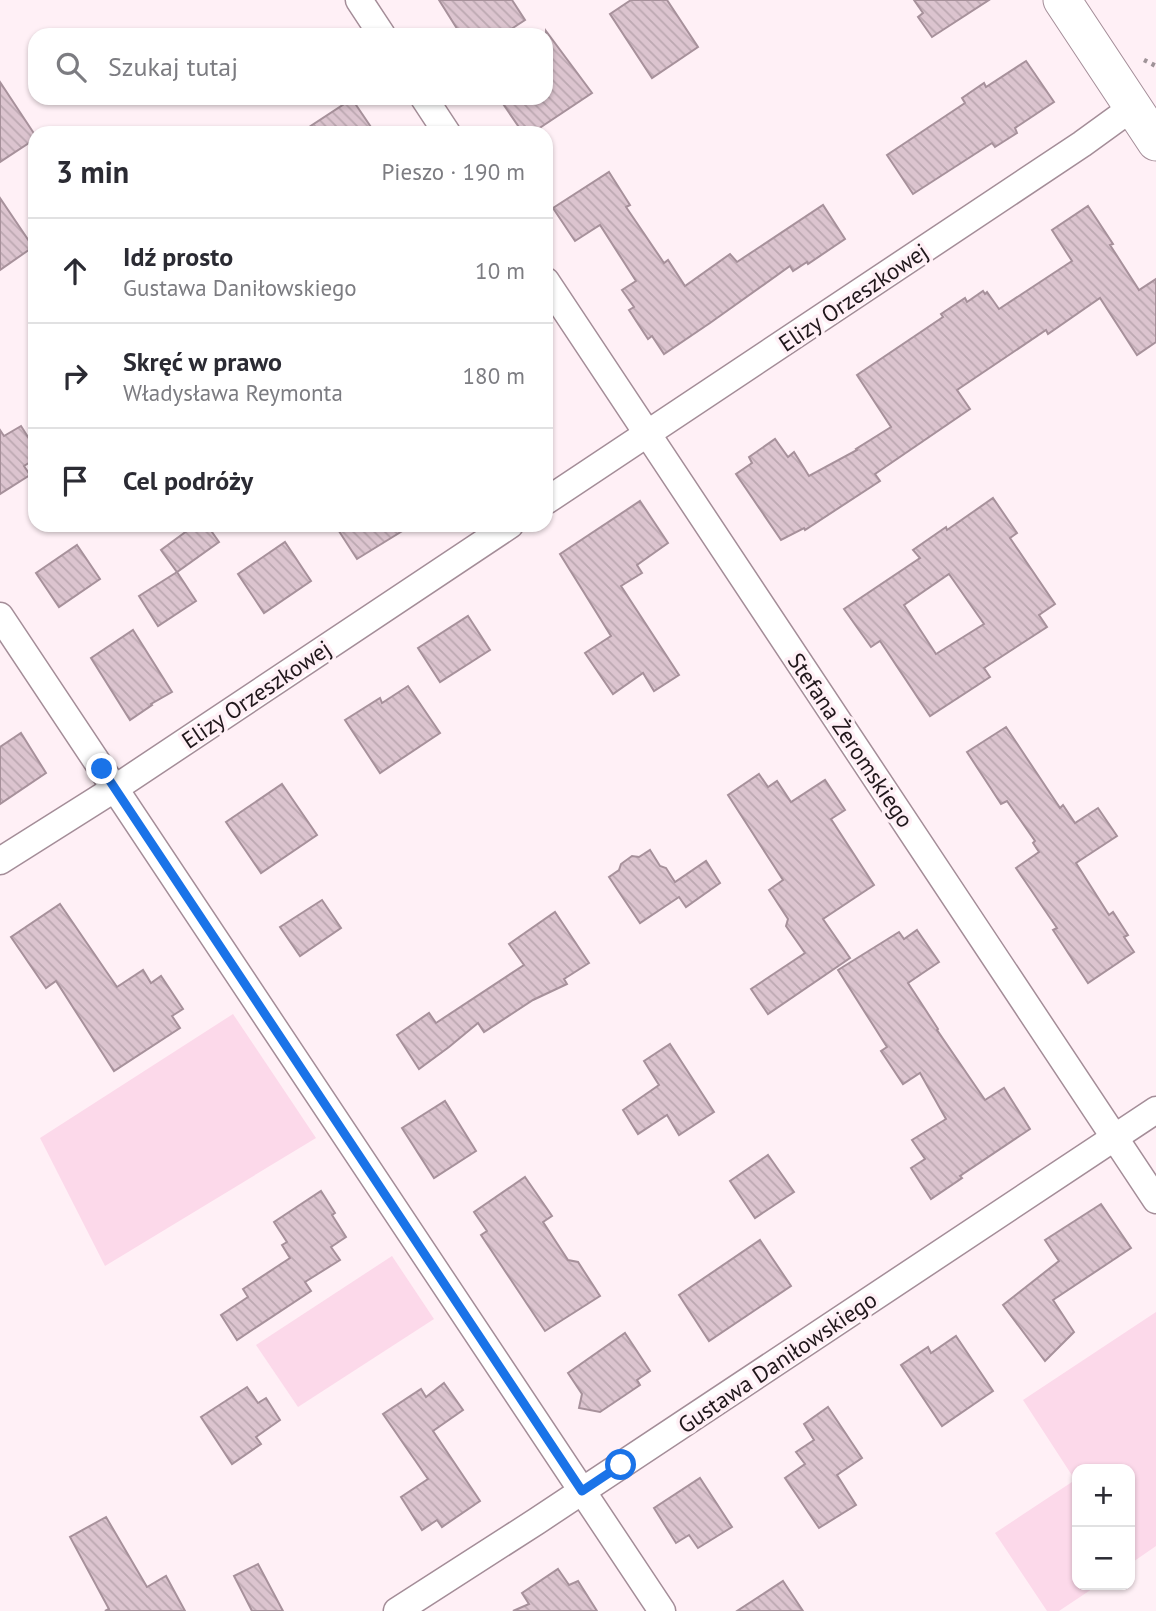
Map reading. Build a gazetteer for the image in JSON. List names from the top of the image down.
{
  "streets": {
    "street": ["Elizy Orzeszkowej", "Stefana Żeromskiego", "Gustawa Daniłowskiego"]
  },
  "crossings": [
    ["Elizy Orzeszkowej", "Stefana Żeromskiego"],
    ["Stefana Żeromskiego", "Gustawa Daniłowskiego"]
  ],
  "page": {
    "search": "Szukaj tutaj",
    "heading": ["3 min", "Pieszo · 190 m"],
    "list": [
      ["Idź prosto", "Gustawa Daniłowskiego", "10 m"],
      ["Skręć w prawo", "Władysława Reymonta", "180 m"],
      "Cel podróży"
    ],
    "map_buttons": ["+", "−"]
  }
}
